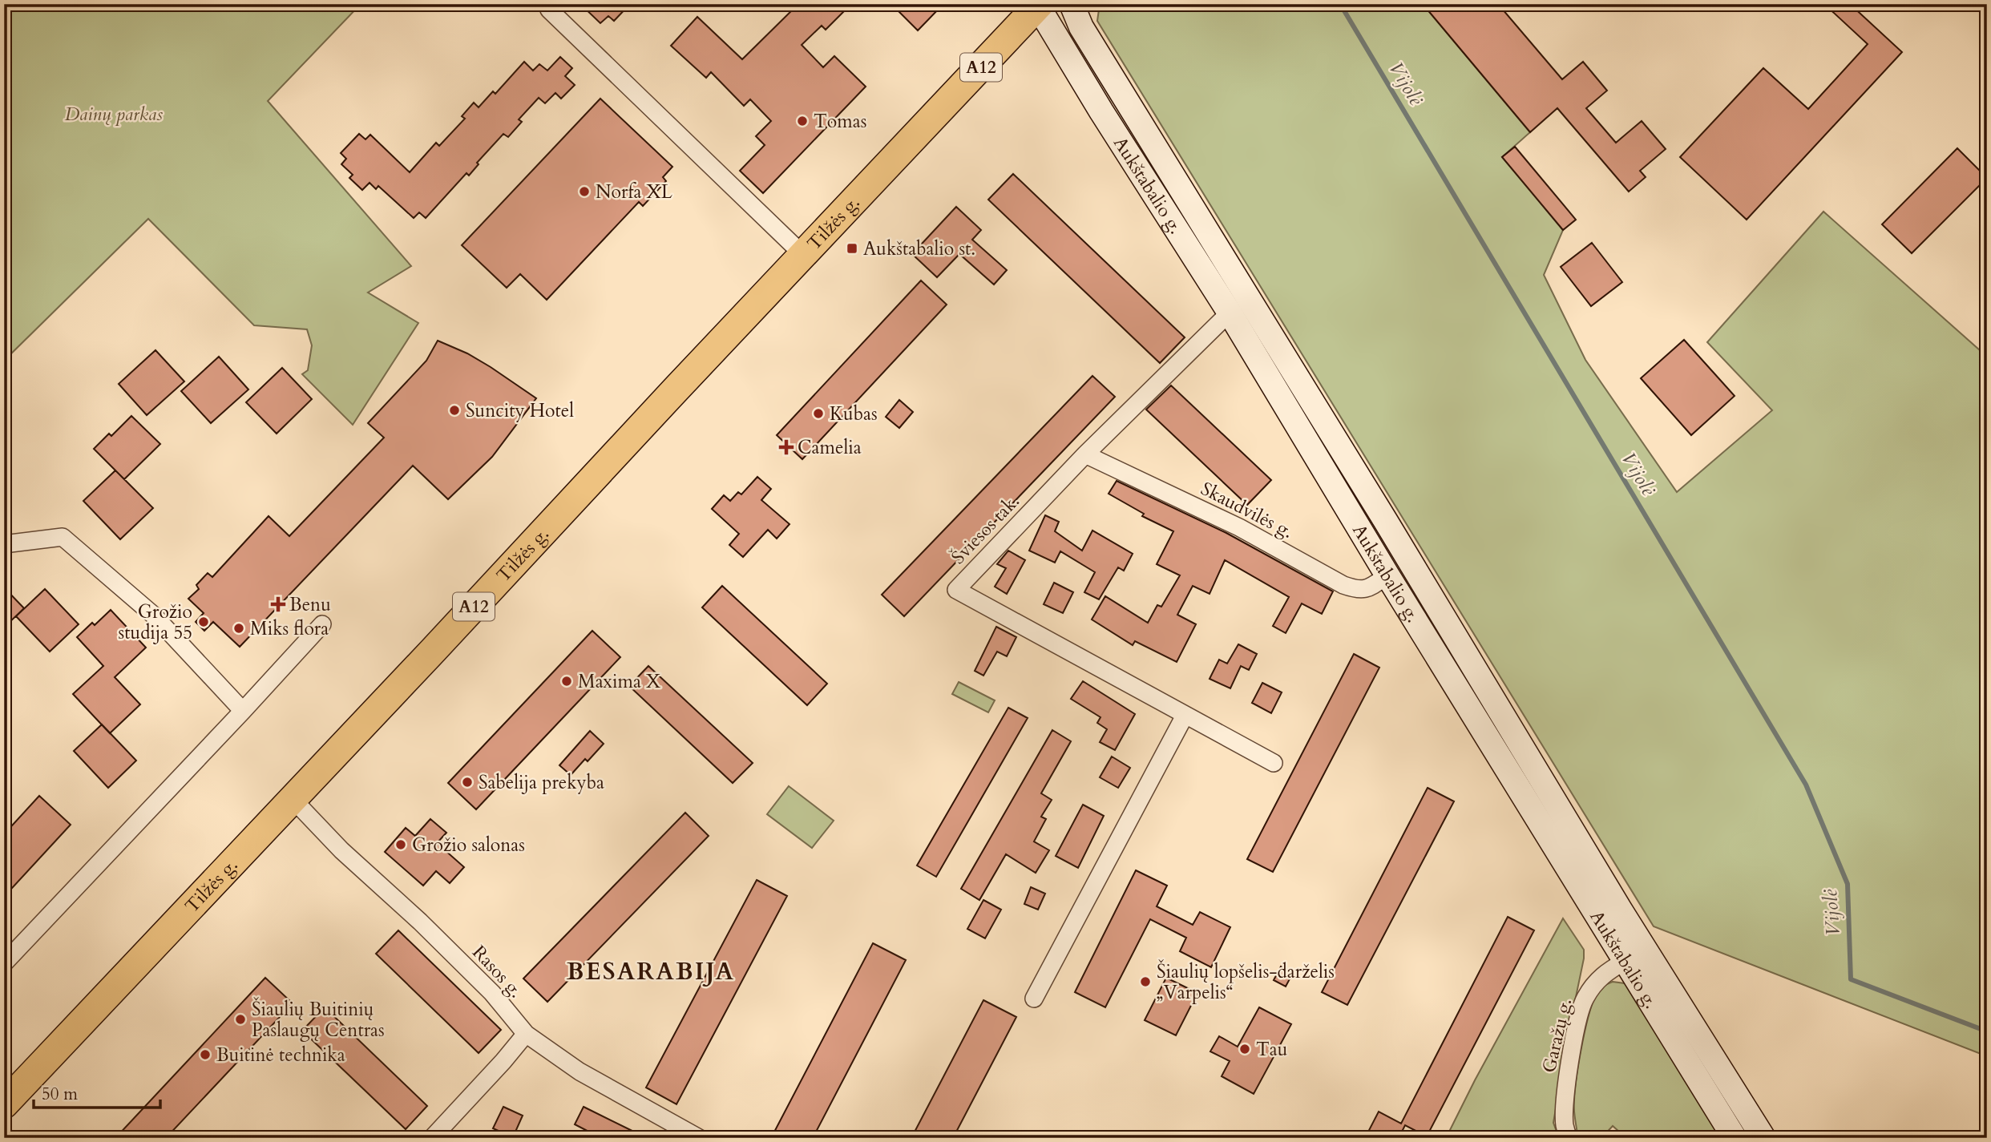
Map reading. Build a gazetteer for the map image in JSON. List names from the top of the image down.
{
  "streets": {
    "highway": ["A12", "Tilžės g."],
    "main road": ["Aukštabalio g."],
    "street": [
      "Skaudvilės g.",
      "Šviesos tak.",
      "Rasos g.",
      "Garažų g."
    ]
  },
  "crossings": [
    ["Aukštabalio g.", "Tilžės g."],
    ["Aukštabalio g.", "Skaudvilės g."],
    ["Aukštabalio g.", "Šviesos tak."],
    ["Aukštabalio g.", "Garažų g."],
    ["Tilžės g.", "Rasos g."],
    ["Skaudvilės g.", "Šviesos tak."]
  ],
  "districts": ["BESARABIJA"],
  "water": ["Vijolė"],
  "parks": ["Dainų parkas"],
  "places": {
    "other": [
      "Tomas",
      "Norfa XL",
      "Suncity Hotel",
      "Kubas",
      "Grožio studija 55",
      "Miks flora",
      "Maxima X",
      "Sabelija prekyba",
      "Grožio salonas",
      "Šiaulių lopšelis-darželis „Varpelis“",
      "Šiaulių Buitinių Paslaugų Centras",
      "Tau",
      "Buitinė technika"
    ],
    "transit": ["Aukštabalio st."],
    "health": ["Camelia", "Benu"]
  },
  "scale_bar": "50 m"
}
